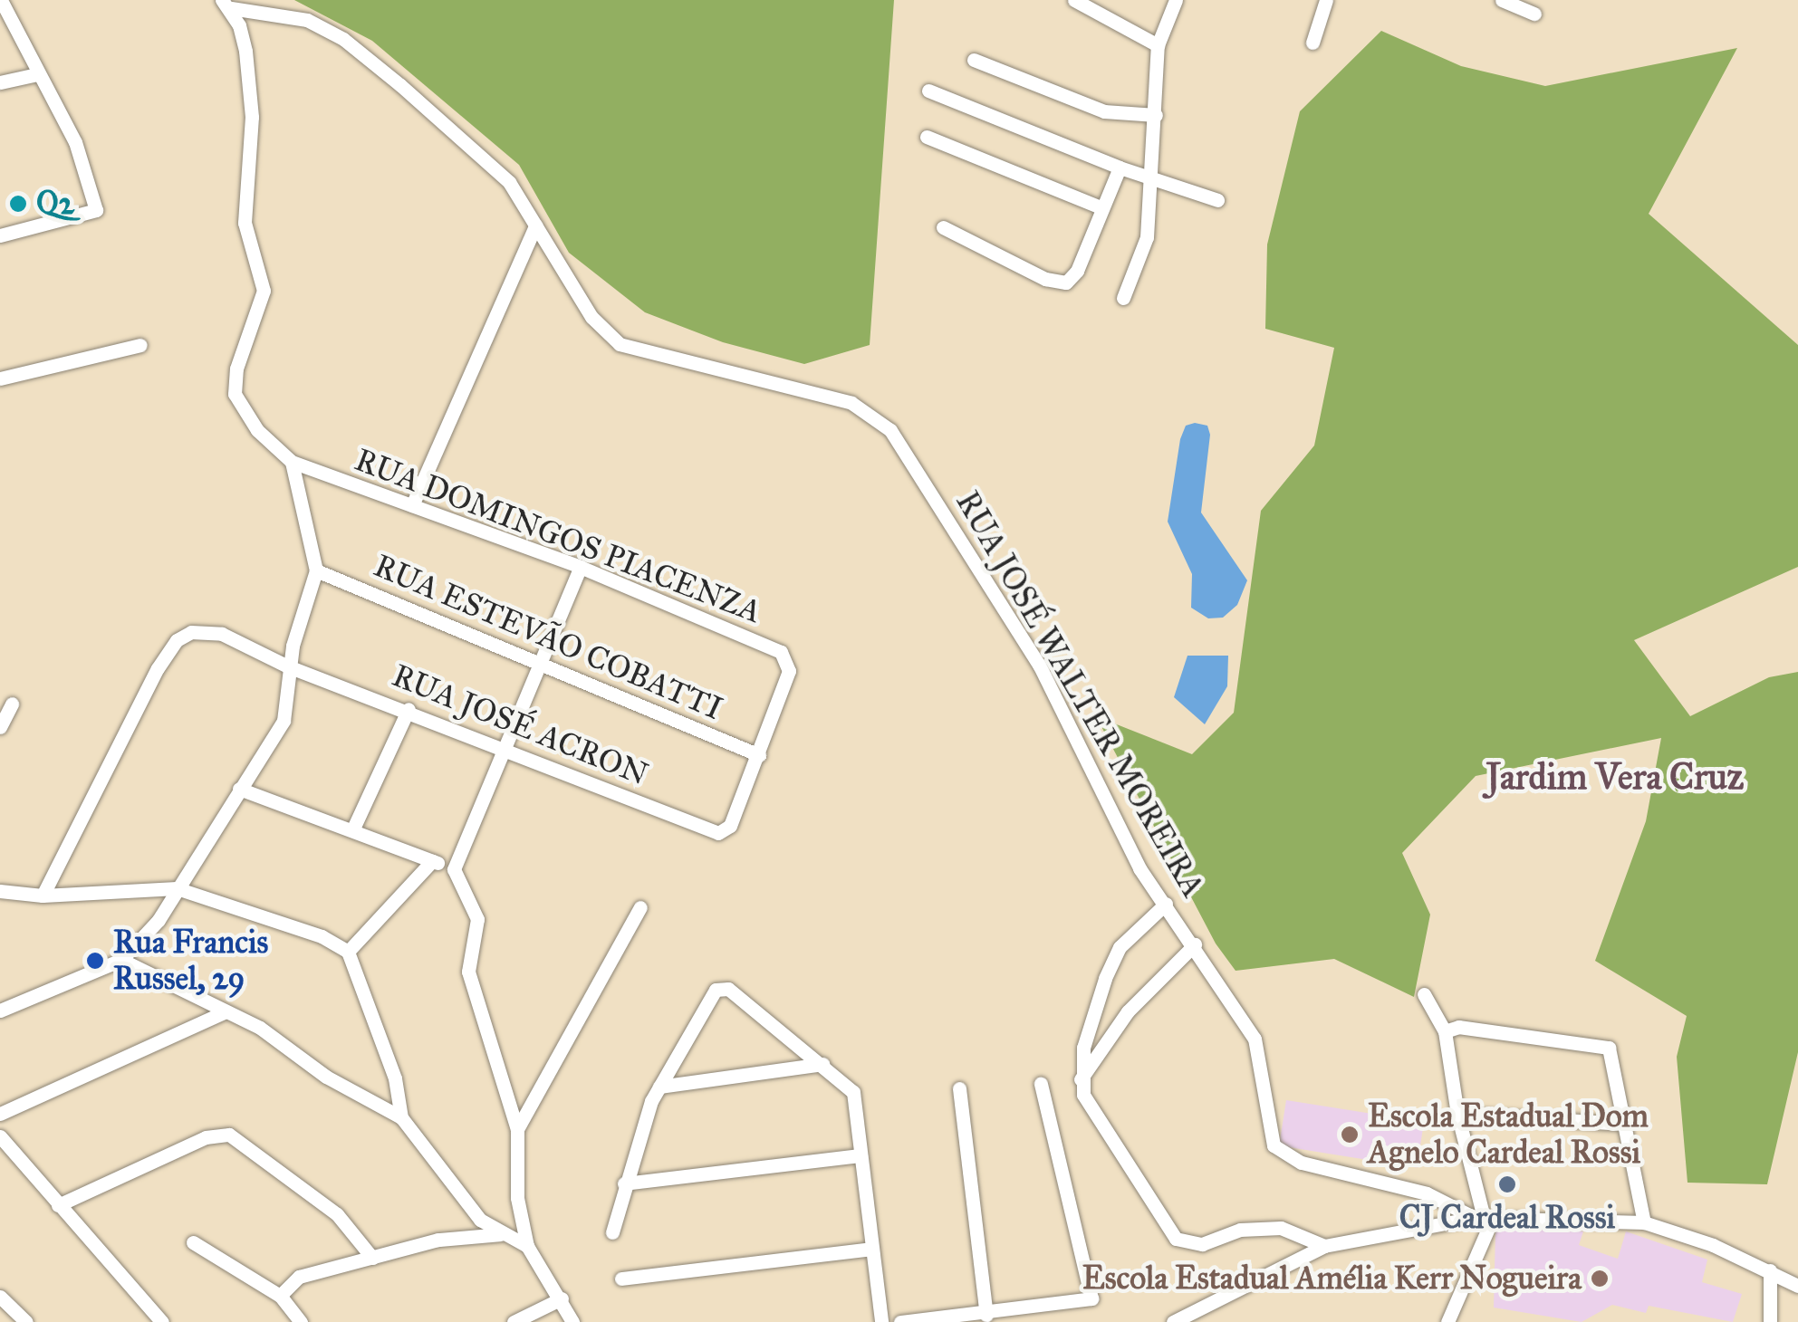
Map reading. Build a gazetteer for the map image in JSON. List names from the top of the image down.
{
  "streets": {
    "street": [
      "RUA DOMINGOS PIACENZA",
      "RUA ESTEVÃO COBATTI",
      "RUA JOSÉ WALTER MOREIRA",
      "RUA JOSÉ ACRON"
    ]
  },
  "crossings": [
    ["RUA DOMINGOS PIACENZA", "RUA ESTEVÃO COBATTI"],
    ["RUA DOMINGOS PIACENZA", "RUA JOSÉ ACRON"]
  ],
  "districts": ["Jardim Vera Cruz"],
  "places": [
    "Q2",
    "Rua Francis Russel, 29",
    "Escola Estadual Dom Agnelo Cardeal Rossi",
    "CJ Cardeal Rossi",
    "Escola Estadual Amélia Kerr Nogueira"
  ]
}
